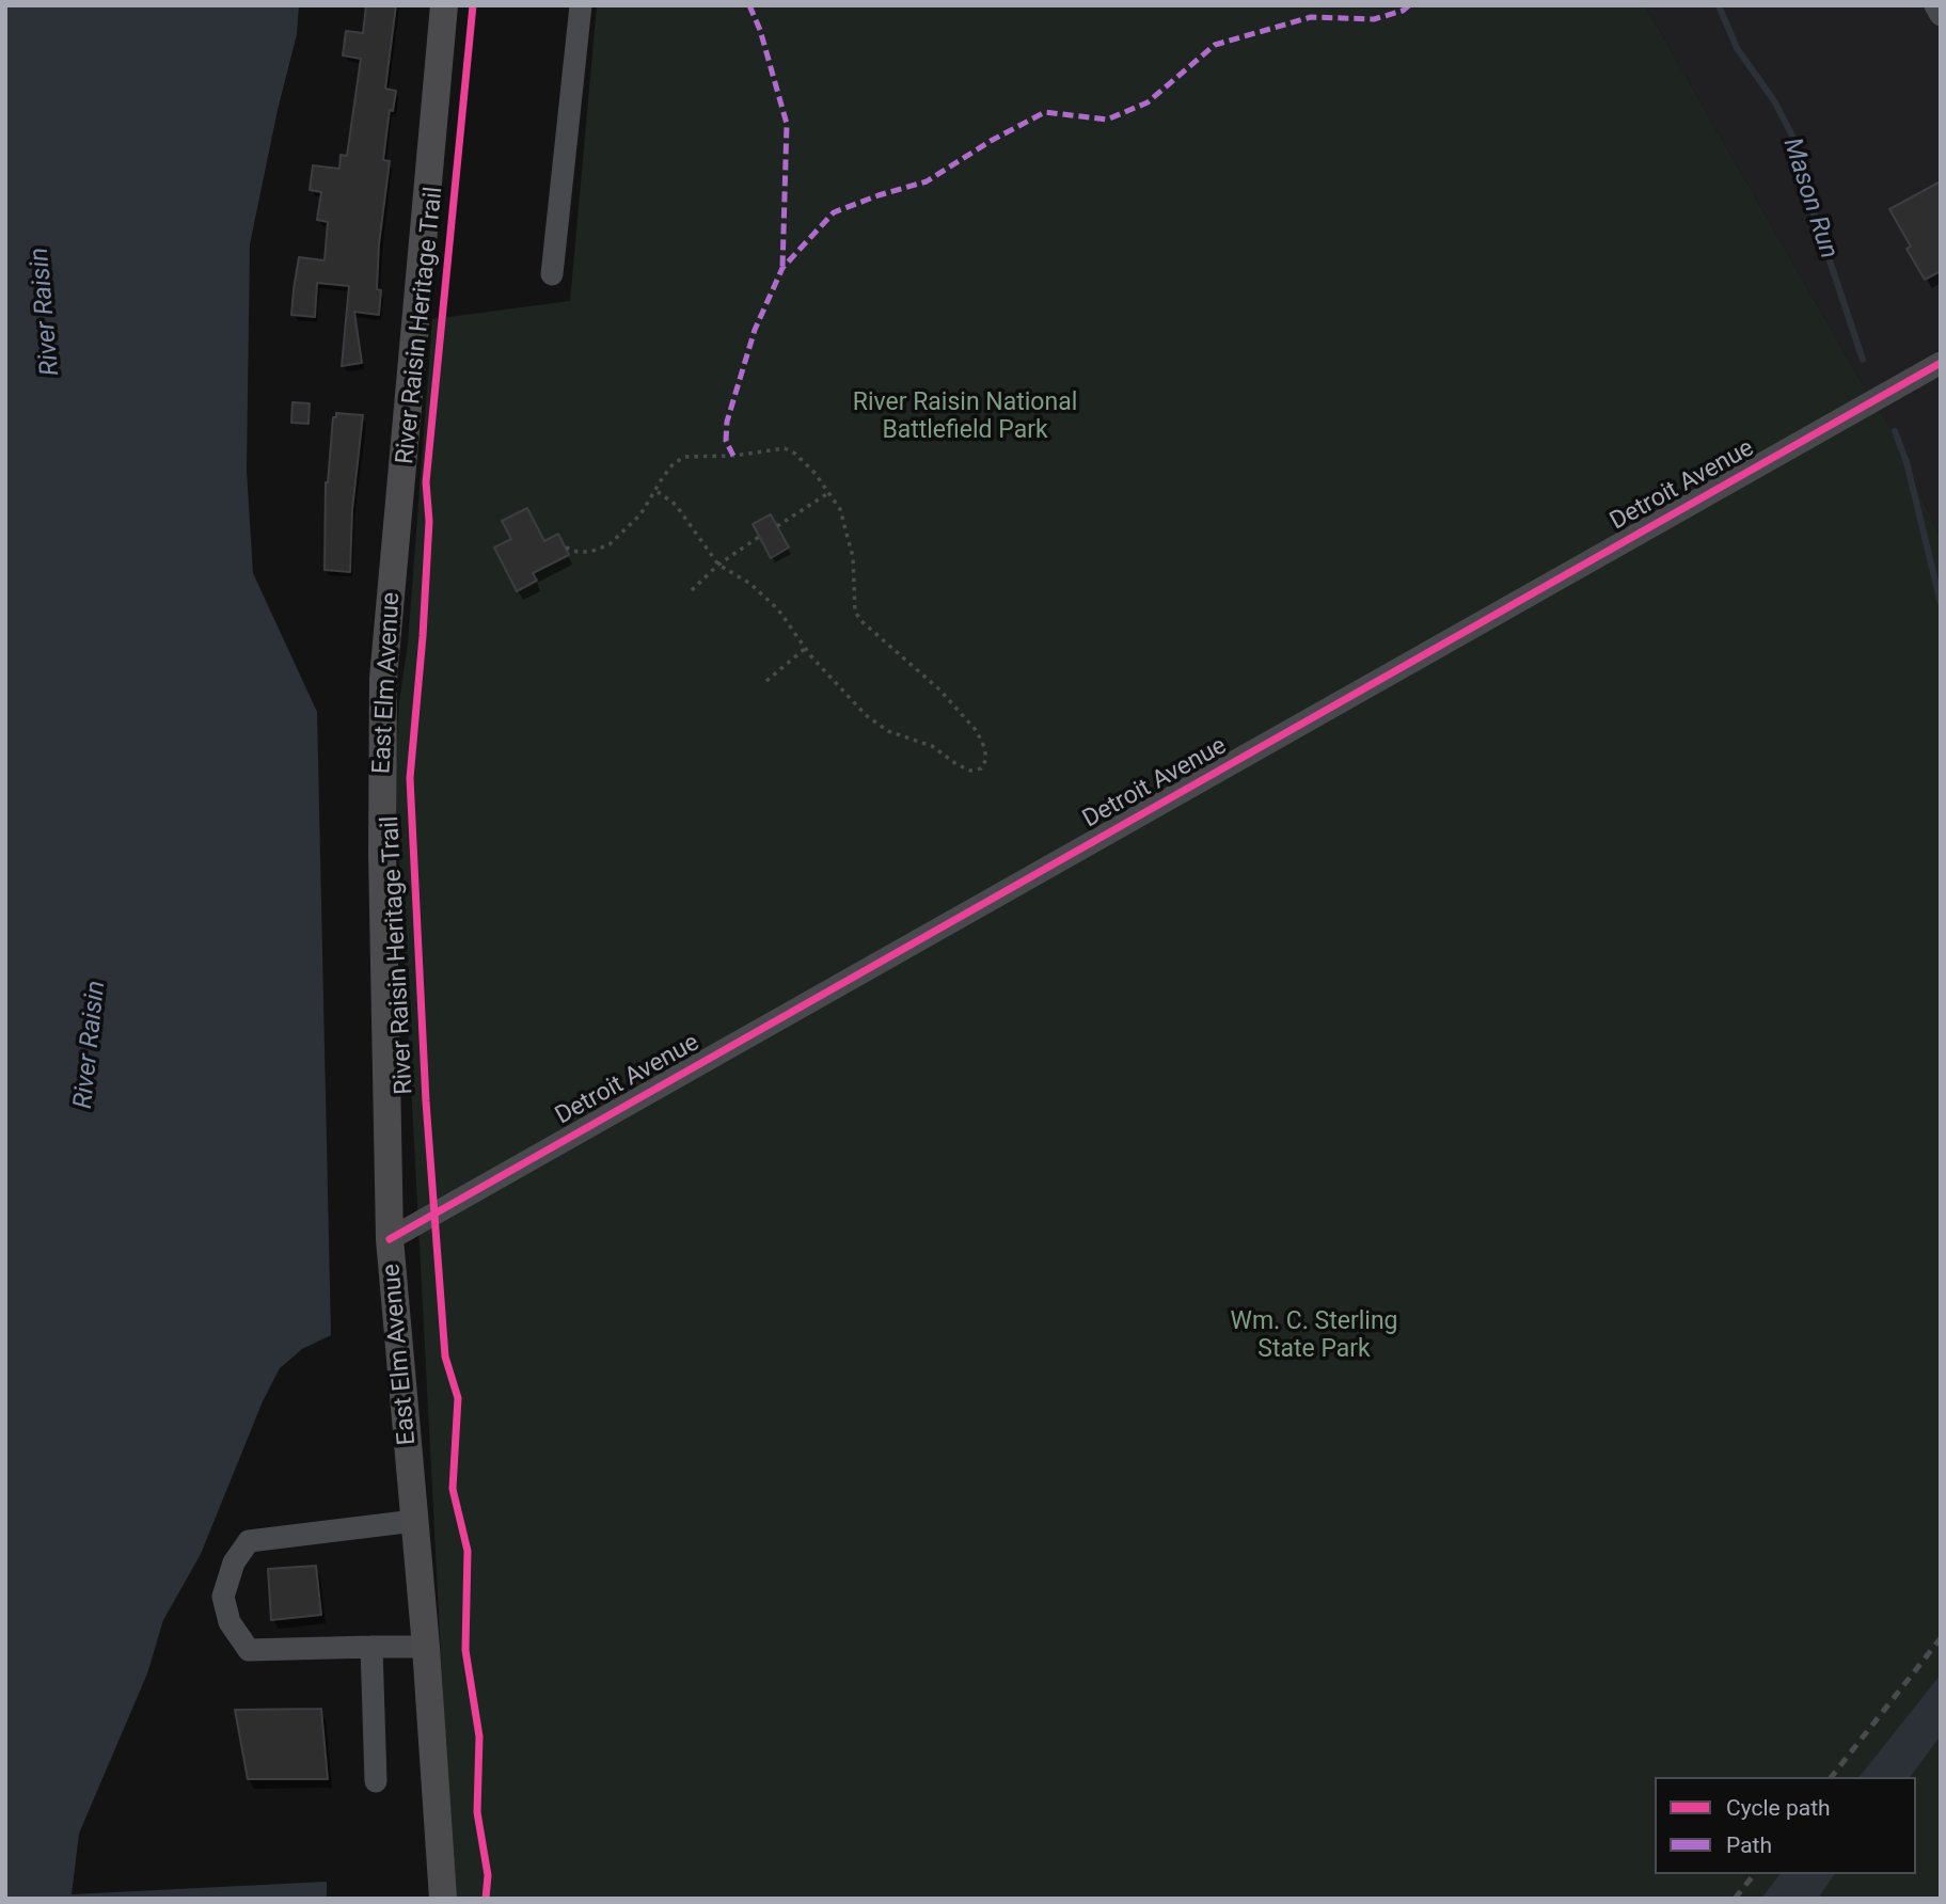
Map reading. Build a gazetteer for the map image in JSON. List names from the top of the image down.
{
  "streets": {
    "main road": ["East Elm Avenue"],
    "street": ["Detroit Avenue"],
    "cycle path": ["River Raisin Heritage Trail"]
  },
  "crossings": [
    ["Detroit Avenue", "East Elm Avenue"]
  ],
  "water": ["Mason Run", "River Raisin"],
  "parks": ["River Raisin National Battlefield Park", "Wm. C. Sterling State Park"],
  "legend": ["Cycle path", "Path"]
}
